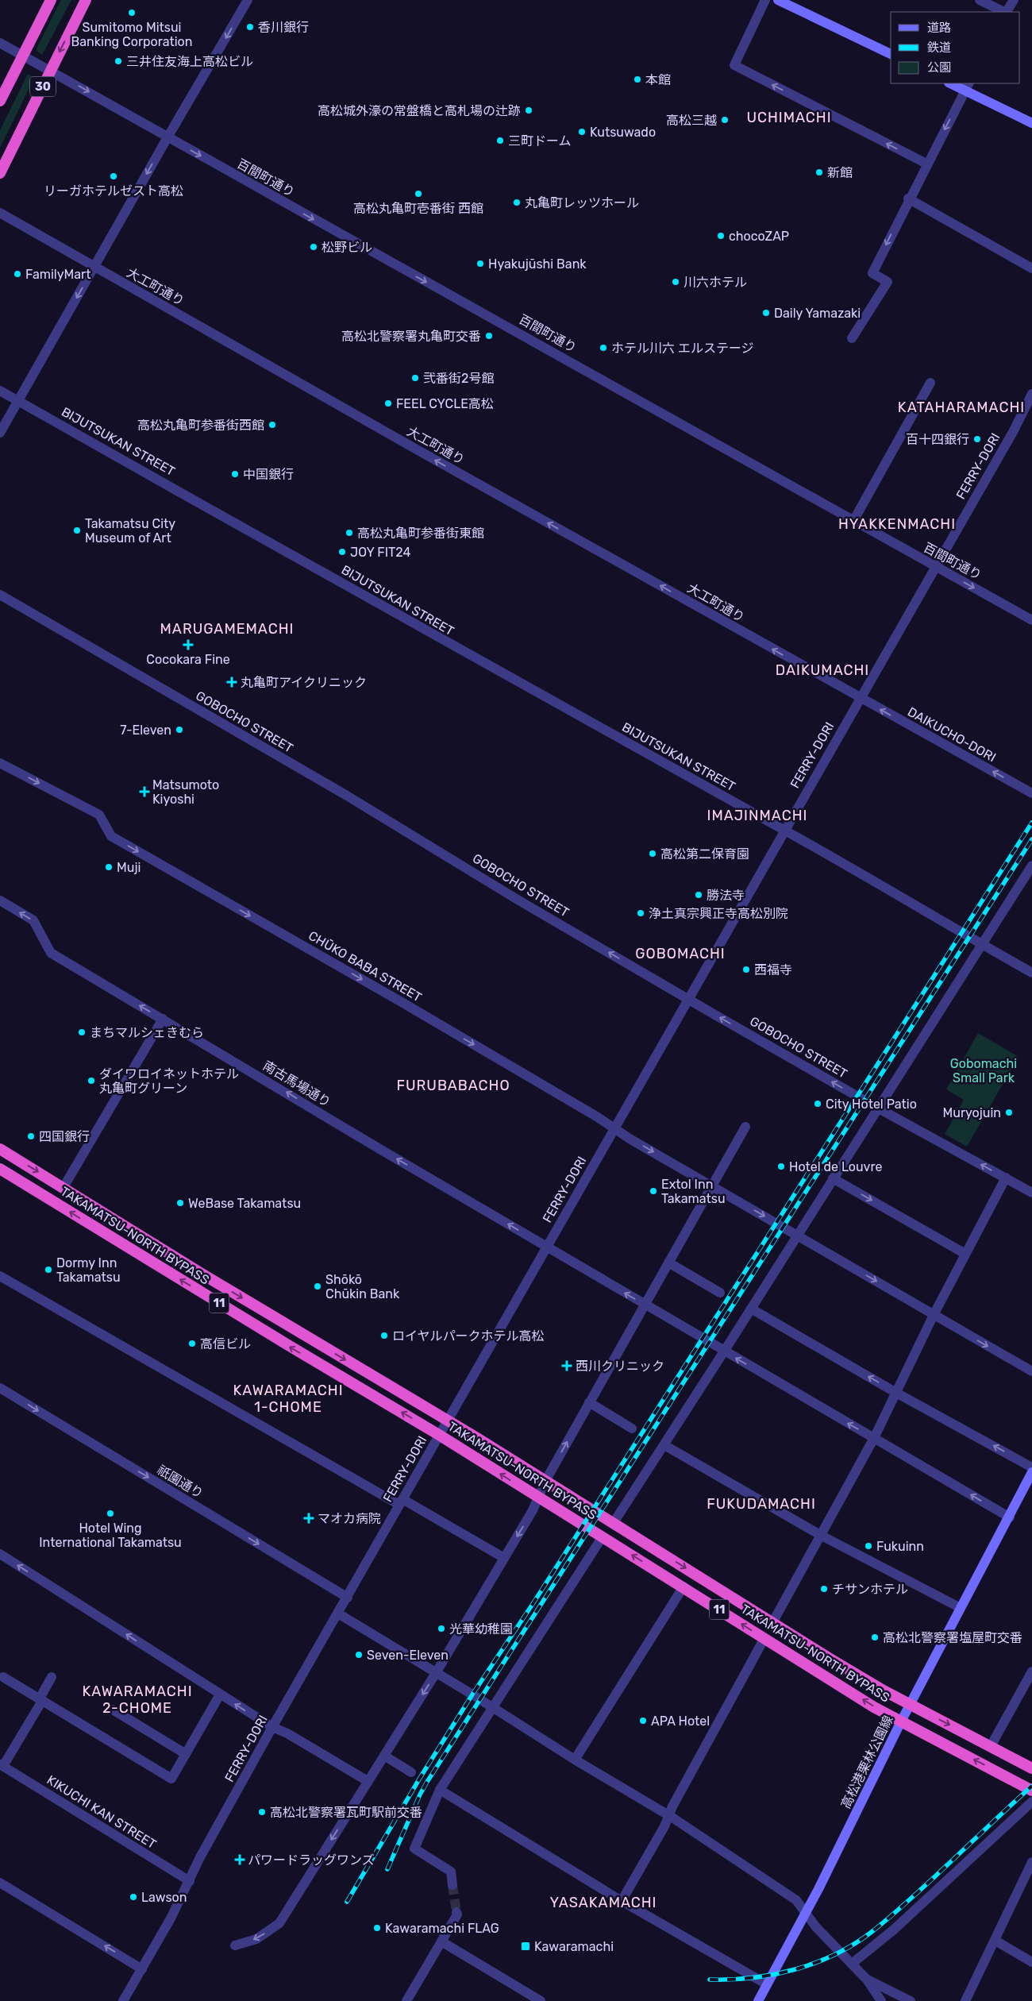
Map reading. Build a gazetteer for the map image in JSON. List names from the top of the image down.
{
  "streets": {
    "highway": ["30", "TAKAMATSU-NORTH BYPASS", "11"],
    "main road": ["高松港栗林公園線"],
    "street": [
      "百間町通り",
      "大工町通り",
      "BIJUTSUKAN STREET",
      "FERRY-DORI",
      "GOBOCHO STREET",
      "DAIKUCHO-DORI",
      "CHŪKO BABA STREET",
      "南古馬場通り",
      "祇園通り",
      "KIKUCHI KAN STREET"
    ]
  },
  "crossings": [
    ["30", "百間町通り"],
    ["百間町通り", "FERRY-DORI"],
    ["大工町通り", "FERRY-DORI"],
    ["大工町通り", "DAIKUCHO-DORI"],
    ["BIJUTSUKAN STREET", "FERRY-DORI"],
    ["FERRY-DORI", "GOBOCHO STREET"],
    ["FERRY-DORI", "DAIKUCHO-DORI"],
    ["FERRY-DORI", "CHŪKO BABA STREET"],
    ["FERRY-DORI", "南古馬場通り"],
    ["FERRY-DORI", "TAKAMATSU-NORTH BYPASS"],
    ["FERRY-DORI", "祇園通り"],
    ["FERRY-DORI", "KIKUCHI KAN STREET"],
    ["南古馬場通り", "高松港栗林公園線"],
    ["TAKAMATSU-NORTH BYPASS", "高松港栗林公園線"]
  ],
  "one_way": [
    "百間町通り",
    "大工町通り",
    "GOBOCHO STREET",
    "DAIKUCHO-DORI",
    "南古馬場通り",
    "祇園通り"
  ],
  "districts": [
    "UCHIMACHI",
    "KATAHARAMACHI",
    "HYAKKENMACHI",
    "MARUGAMEMACHI",
    "DAIKUMACHI",
    "IMAJINMACHI",
    "GOBOMACHI",
    "FURUBABACHO",
    "KAWARAMACHI 1-CHOME",
    "FUKUDAMACHI",
    "KAWARAMACHI 2-CHOME",
    "YASAKAMACHI"
  ],
  "parks": ["Gobomachi Small Park"],
  "places": {
    "other": [
      "Sumitomo Mitsui Banking Corporation",
      "香川銀行",
      "三井住友海上高松ビル",
      "本館",
      "高松城外濠の常盤橋と高札場の辻跡",
      "高松三越",
      "Kutsuwado",
      "三町ドーム",
      "新館",
      "リーガホテルゼスト高松",
      "高松丸亀町壱番街 西館",
      "丸亀町レッツホール",
      "chocoZAP",
      "松野ビル",
      "Hyakujūshi Bank",
      "FamilyMart",
      "川六ホテル",
      "Daily Yamazaki",
      "高松北警察署丸亀町交番",
      "ホテル川六 エルステージ",
      "弐番街2号館",
      "FEEL CYCLE高松",
      "高松丸亀町参番街西館",
      "百十四銀行",
      "中国銀行",
      "Takamatsu City Museum of Art",
      "高松丸亀町参番街東館",
      "JOY FIT24",
      "7-Eleven",
      "高松第二保育園",
      "Muji",
      "勝法寺",
      "浄土真宗興正寺高松別院",
      "西福寺",
      "まちマルシェきむら",
      "ダイワロイネットホテル 丸亀町グリーン",
      "City Hotel Patio",
      "Muryojuin",
      "四国銀行",
      "Hotel de Louvre",
      "Extol Inn Takamatsu",
      "WeBase Takamatsu",
      "Dormy Inn Takamatsu",
      "Shōkō Chūkin Bank",
      "ロイヤルパークホテル高松",
      "高信ビル",
      "Hotel Wing International Takamatsu",
      "Fukuinn",
      "チサンホテル",
      "光華幼稚園",
      "高松北警察署塩屋町交番",
      "Seven-Eleven",
      "APA Hotel",
      "高松北警察署瓦町駅前交番",
      "Lawson",
      "Kawaramachi FLAG"
    ],
    "health": [
      "Cocokara Fine",
      "丸亀町アイクリニック",
      "Matsumoto Kiyoshi",
      "西川クリニック",
      "マオカ病院",
      "パワードラッグワンズ"
    ],
    "transit": ["Kawaramachi"]
  },
  "legend": ["道路", "鉄道", "公園"]
}
